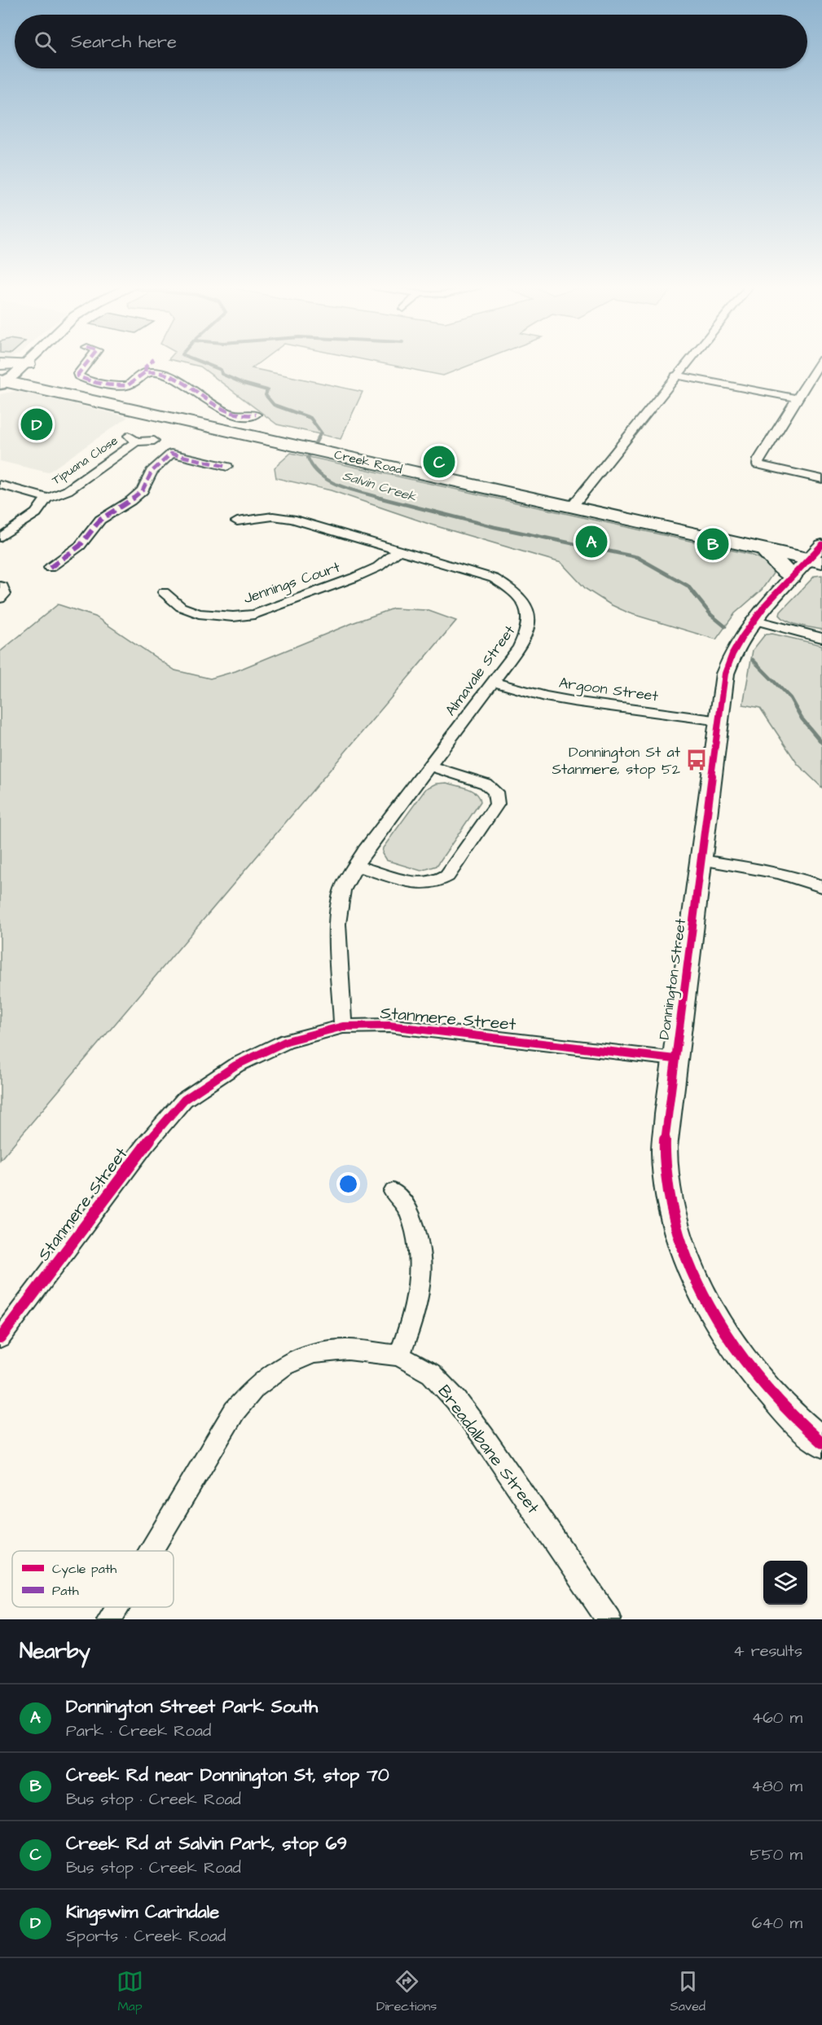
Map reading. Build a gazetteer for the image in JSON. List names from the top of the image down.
{
  "streets": {
    "main road": ["Creek Road"],
    "street": [
      "Tipuana Close",
      "Jennings Court",
      "Almavale Street",
      "Argoon Street",
      "Donnington Street",
      "Stanmere Street",
      "Breadalbane Street"
    ]
  },
  "crossings": [
    ["Creek Road", "Donnington Street"],
    ["Jennings Court", "Almavale Street"],
    ["Almavale Street", "Argoon Street"],
    ["Almavale Street", "Stanmere Street"],
    ["Argoon Street", "Donnington Street"],
    ["Donnington Street", "Stanmere Street"]
  ],
  "water": ["Salvin Creek"],
  "places": {
    "bus stop": ["Donnington St at Stanmere, stop 52"]
  },
  "legend": ["Cycle path", "Path"],
  "page": {
    "search": "Search here",
    "pins": [
      "D",
      "C",
      "A",
      "B"
    ],
    "heading": ["Nearby", "4 results"],
    "list": [
      {
        "mark": "A",
        "name": "Donnington Street Park South",
        "note": "Park · Creek Road",
        "value": "460 m"
      },
      {
        "mark": "B",
        "name": "Creek Rd near Donnington St, stop 70",
        "note": "Bus stop · Creek Road",
        "value": "480 m"
      },
      {
        "mark": "C",
        "name": "Creek Rd at Salvin Park, stop 69",
        "note": "Bus stop · Creek Road",
        "value": "550 m"
      },
      {
        "mark": "D",
        "name": "Kingswim Carindale",
        "note": "Sports · Creek Road",
        "value": "640 m"
      }
    ],
    "nav": ["Map", "Directions", "Saved"]
  }
}
